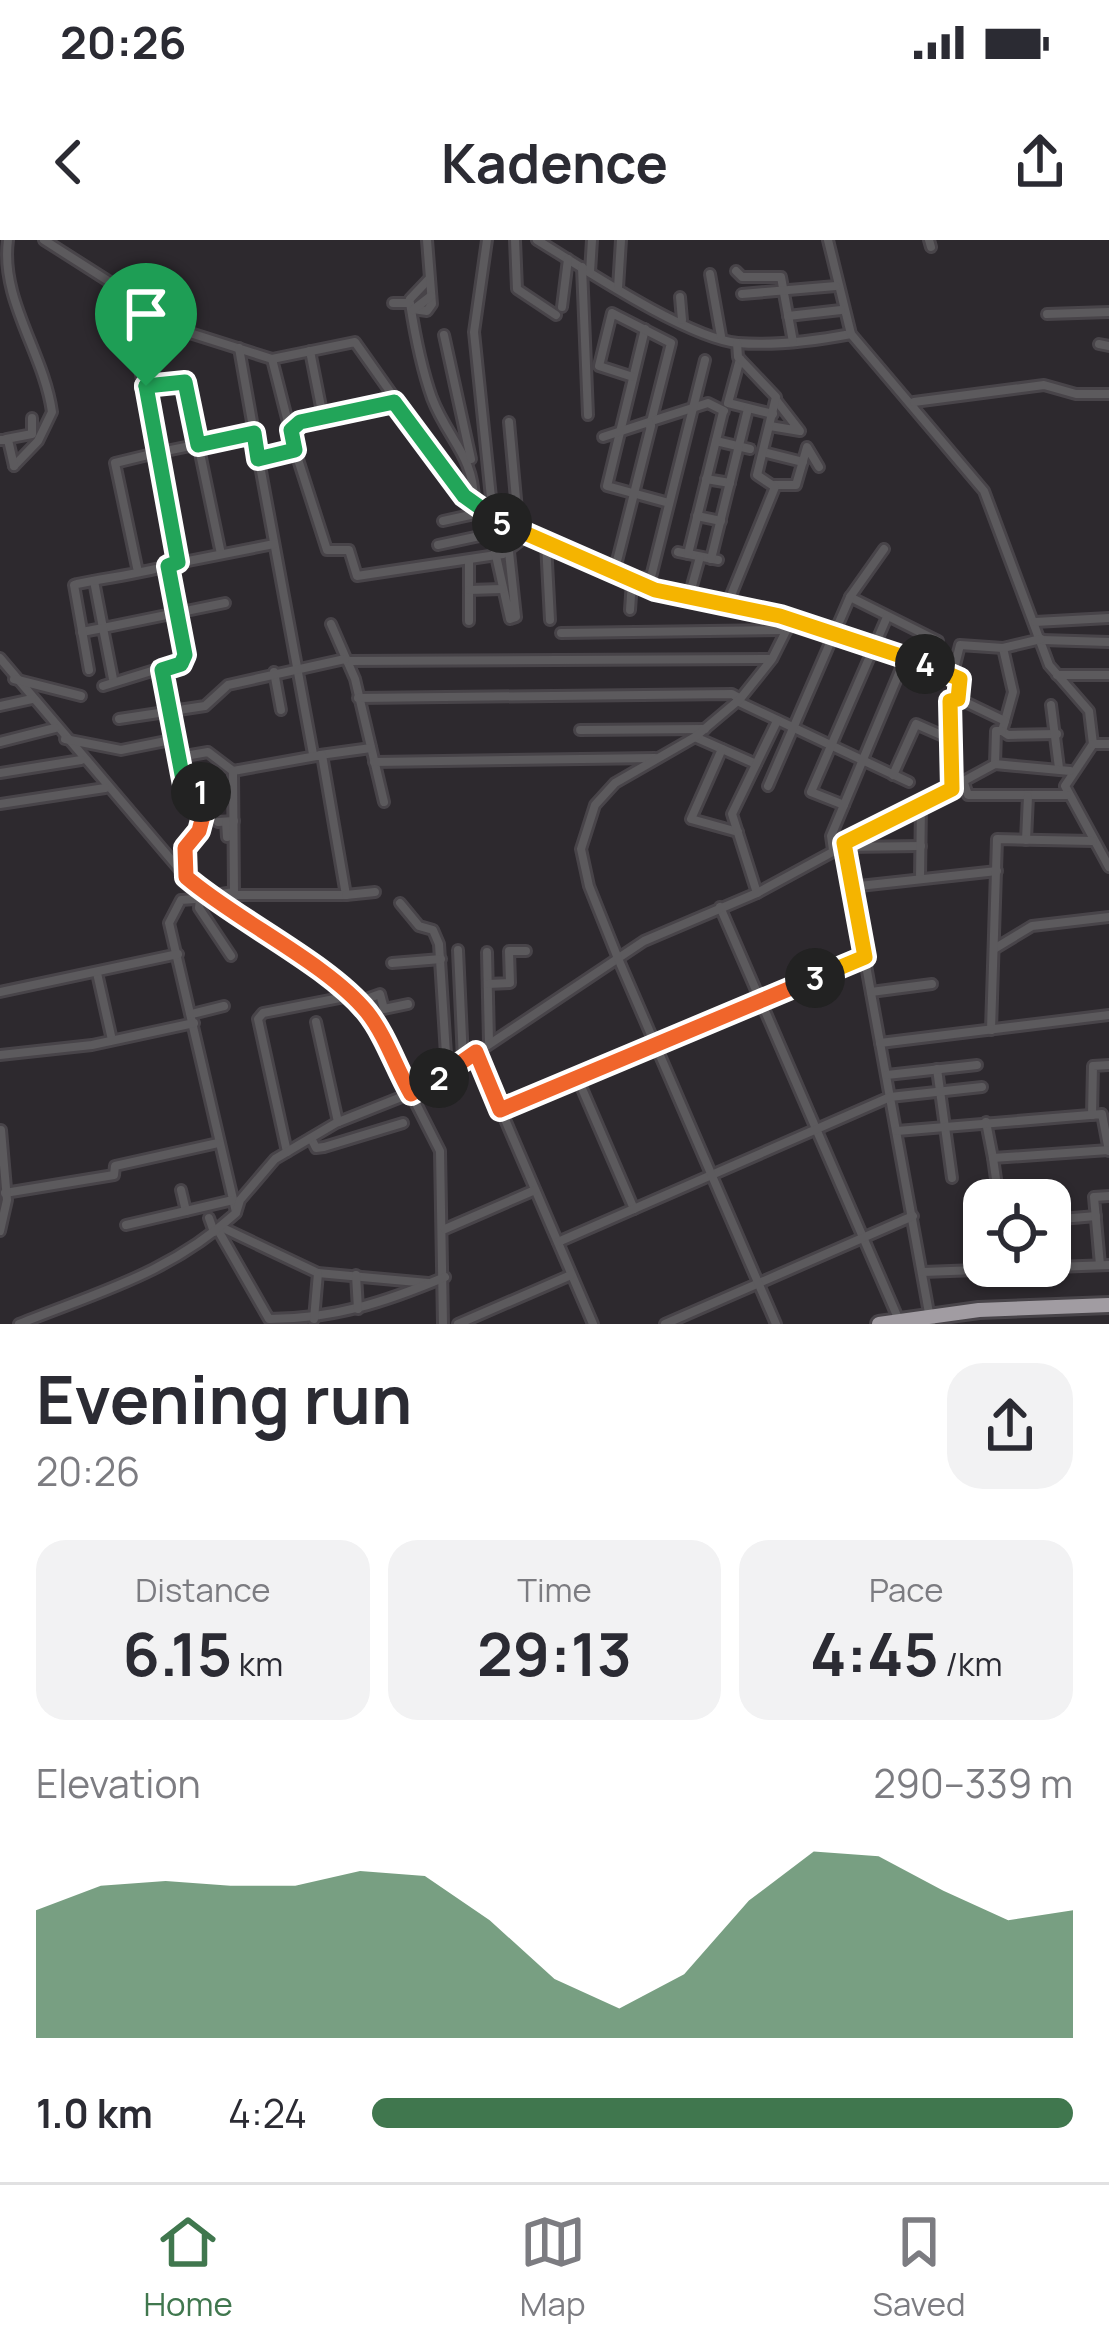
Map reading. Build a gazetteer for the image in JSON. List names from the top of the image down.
{
  "page": {
    "status": "20:26",
    "header": "Kadence",
    "pins": [
      "5",
      "4",
      "1",
      "3",
      "2"
    ],
    "heading": ["Evening run", "20:26"],
    "stats": [
      ["Distance", "6.15 km"],
      ["Time", "29:13"],
      ["Pace", "4:45 /km"]
    ],
    "chart": ["Elevation", "290–339 m"],
    "list": [
      {
        "name": "1.0 km",
        "note": "4:24"
      }
    ],
    "tabs": ["Home", "Map", "Saved"]
  }
}
